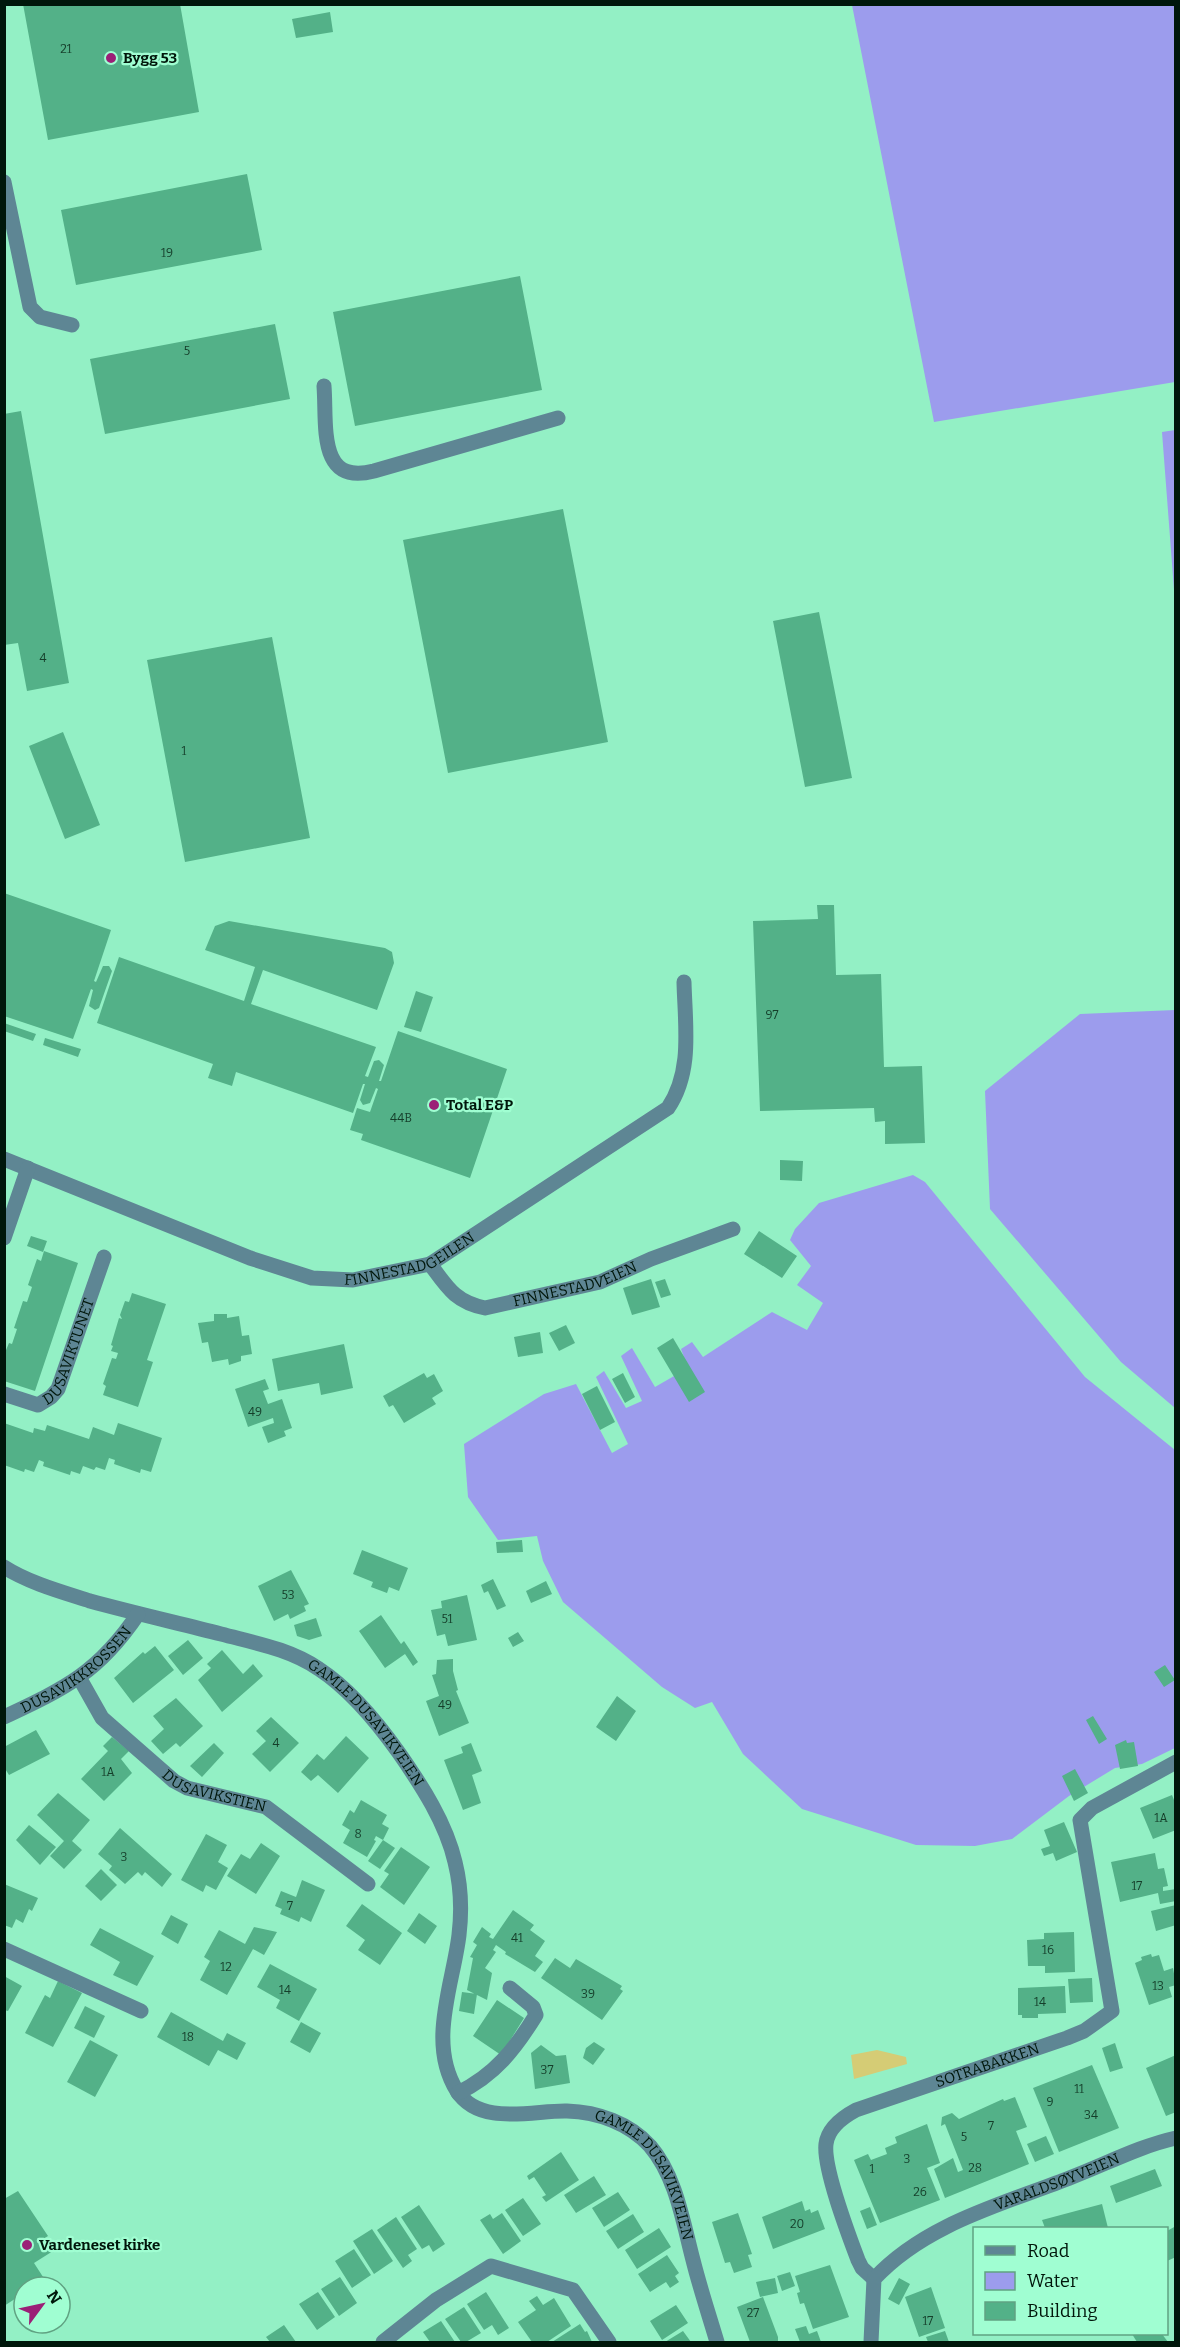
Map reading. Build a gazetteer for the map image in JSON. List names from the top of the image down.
{
  "streets": {
    "street": [
      "FINNESTADGEILEN",
      "FINNESTADVEIEN",
      "DUSAVIKTUNET",
      "DUSAVIKKROSSEN",
      "GAMLE DUSAVIKVEIEN",
      "DUSAVIKSTIEN",
      "SOTRABAKKEN",
      "VARALDSØYVEIEN"
    ]
  },
  "crossings": [
    ["FINNESTADGEILEN", "FINNESTADVEIEN"],
    ["DUSAVIKKROSSEN", "GAMLE DUSAVIKVEIEN"],
    ["DUSAVIKKROSSEN", "DUSAVIKSTIEN"],
    ["SOTRABAKKEN", "VARALDSØYVEIEN"]
  ],
  "places": ["Bygg 53", "Total E&P", "Vardeneset kirke"],
  "house_numbers": [
    "21",
    "19",
    "5",
    "4",
    "1",
    "97",
    "44B",
    "49",
    "53",
    "51",
    "49",
    "4",
    "1A",
    "1A",
    "8",
    "3",
    "17",
    "7",
    "41",
    "16",
    "12",
    "13",
    "14",
    "39",
    "14",
    "18",
    "37",
    "11",
    "9",
    "34",
    "7",
    "5",
    "3",
    "28",
    "1",
    "26",
    "20",
    "27",
    "17"
  ],
  "legend": ["Road", "Water", "Building"],
  "north": "top right"
}
